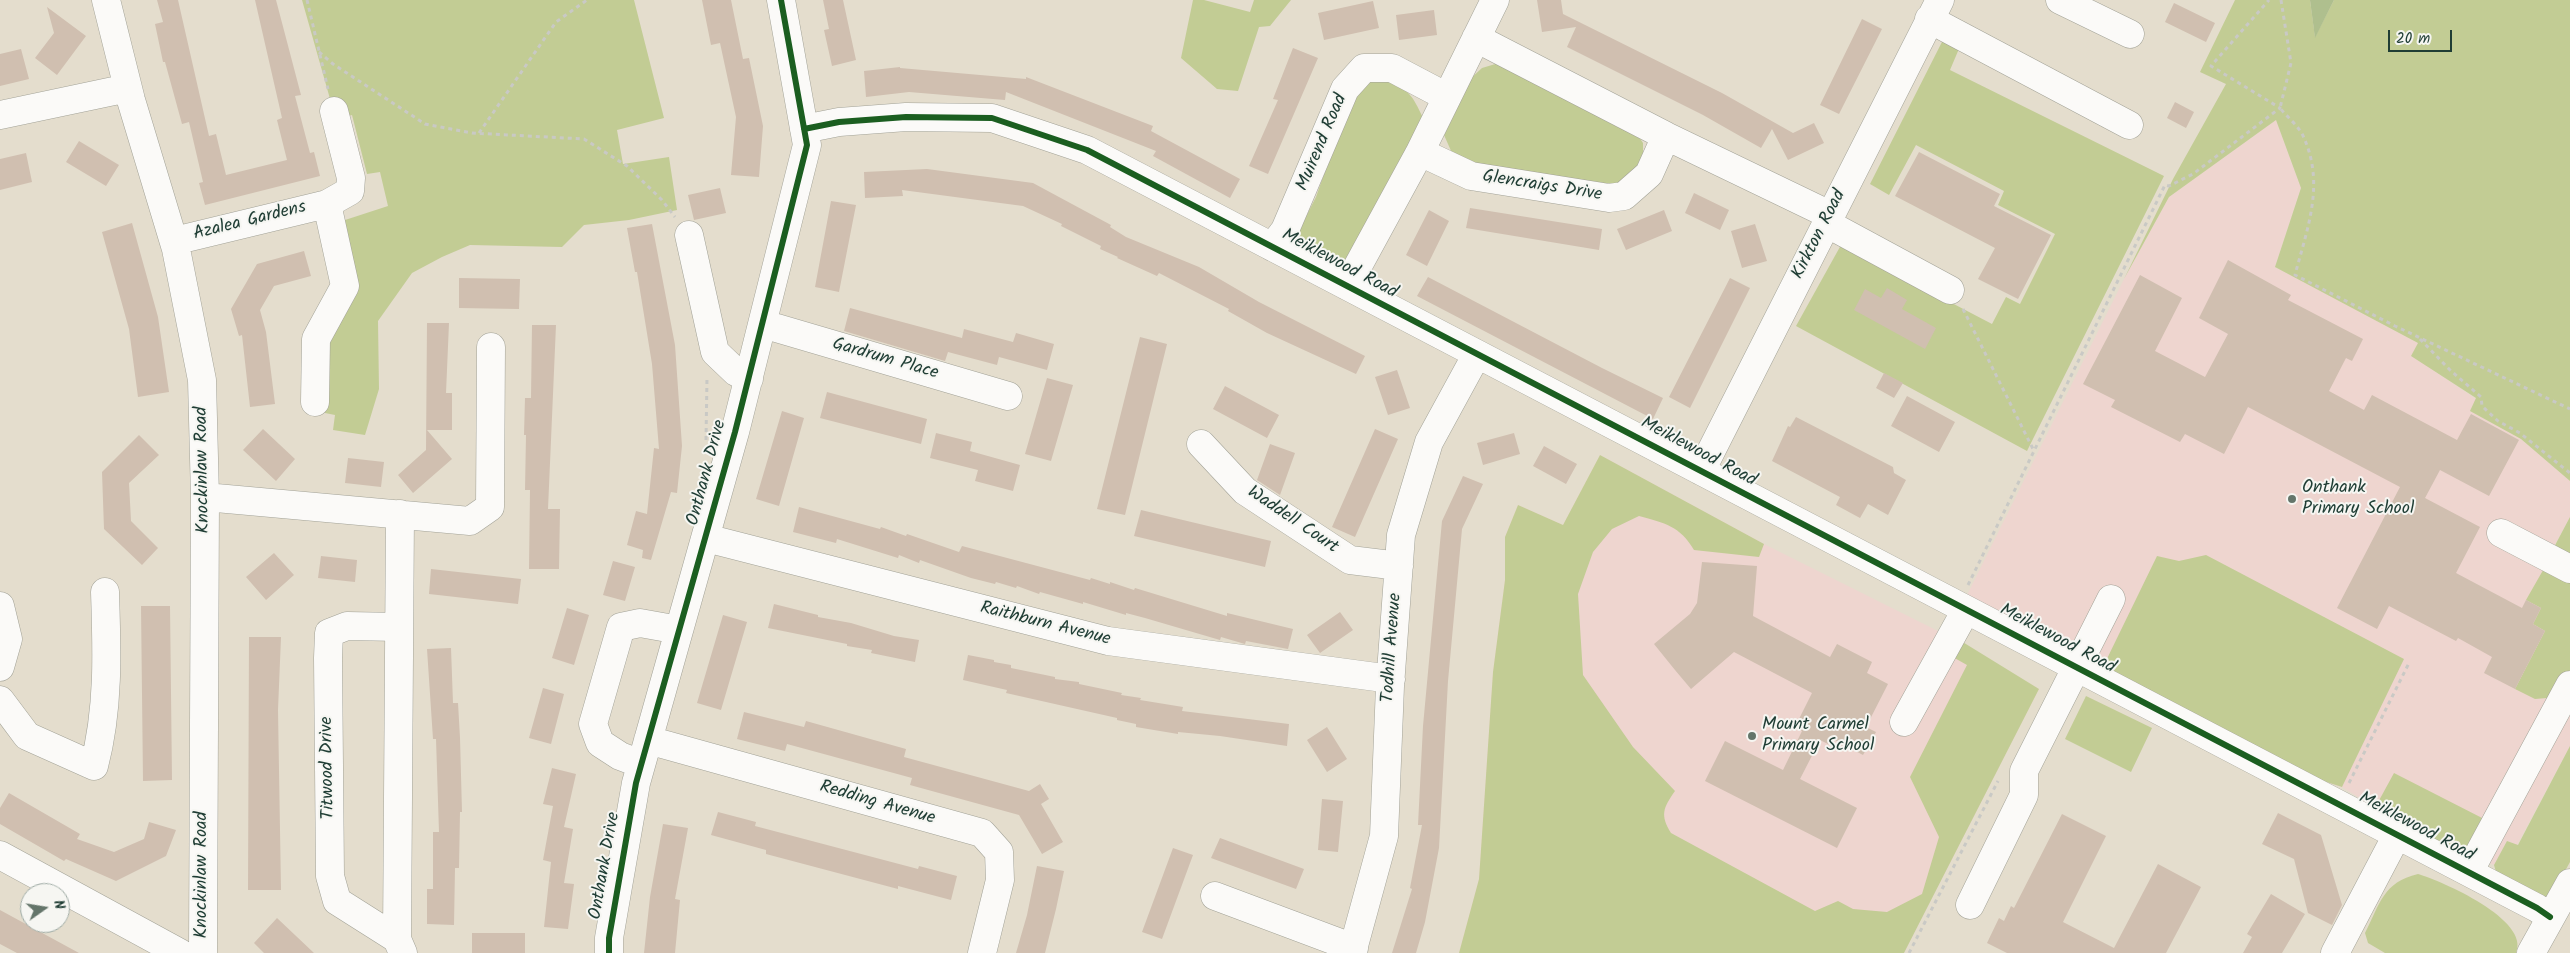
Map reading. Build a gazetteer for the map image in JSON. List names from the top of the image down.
{
  "streets": {
    "street": [
      "Muirend Road",
      "Glencraigs Drive",
      "Azalea Gardens",
      "Kirkton Road",
      "Meiklewood Road",
      "Gardrum Place",
      "Knockinlaw Road",
      "Onthank Drive",
      "Waddell Court",
      "Raithburn Avenue",
      "Todhill Avenue",
      "Titwood Drive",
      "Redding Avenue"
    ]
  },
  "crossings": [
    ["Muirend Road", "Meiklewood Road"],
    ["Azalea Gardens", "Knockinlaw Road"],
    ["Kirkton Road", "Meiklewood Road"],
    ["Meiklewood Road", "Onthank Drive"],
    ["Meiklewood Road", "Todhill Avenue"],
    ["Gardrum Place", "Onthank Drive"],
    ["Onthank Drive", "Raithburn Avenue"],
    ["Onthank Drive", "Redding Avenue"],
    ["Waddell Court", "Todhill Avenue"],
    ["Raithburn Avenue", "Todhill Avenue"]
  ],
  "places": ["Onthank Primary School", "Mount Carmel Primary School"],
  "scale_bar": "20 m",
  "north": "right"
}
